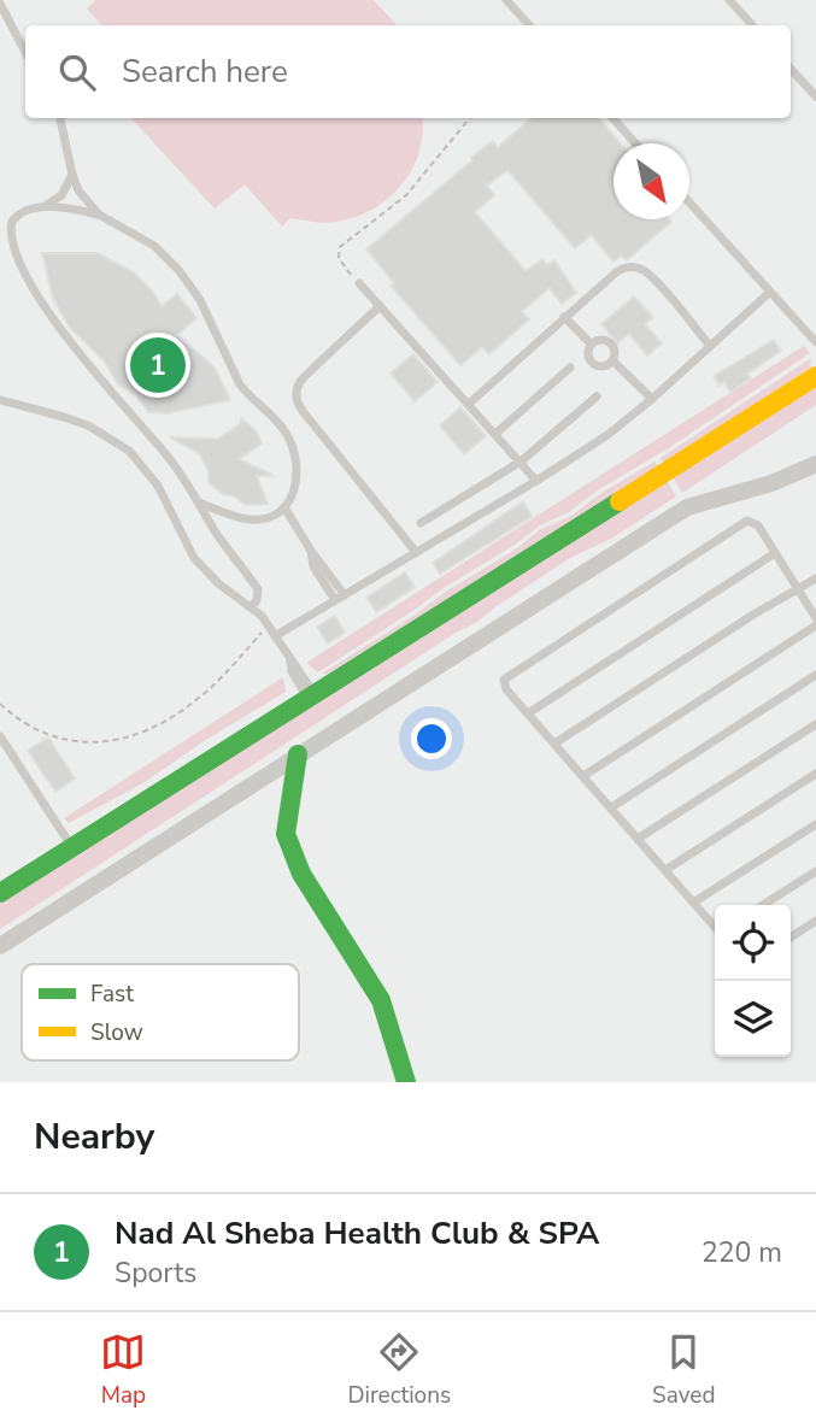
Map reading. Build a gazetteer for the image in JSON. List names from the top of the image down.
{
  "legend": ["Fast", "Slow"],
  "north": "bottom right",
  "page": {
    "search": "Search here",
    "pins": "1",
    "heading": "Nearby",
    "list": [
      {
        "mark": "1",
        "name": "Nad Al Sheba Health Club & SPA",
        "note": "Sports",
        "value": "220 m"
      }
    ],
    "nav": ["Map", "Directions", "Saved"]
  }
}
